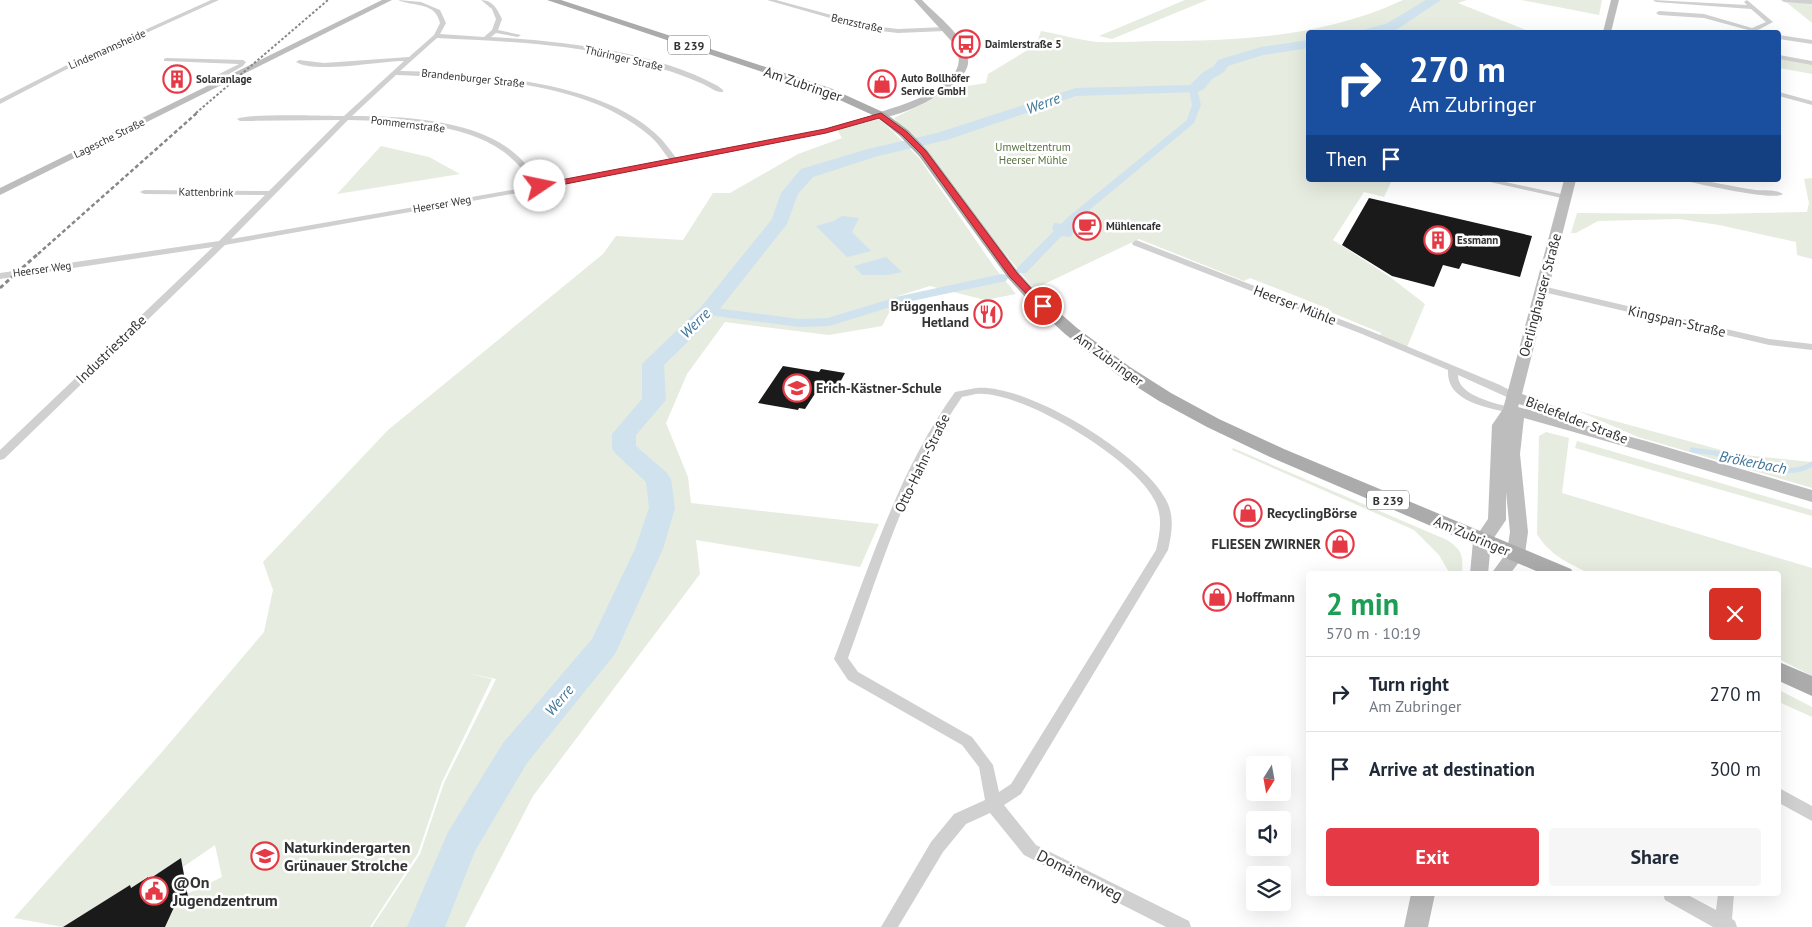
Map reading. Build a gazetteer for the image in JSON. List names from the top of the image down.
{
  "streets": {
    "main road": ["B 239", "Am Zubringer", "Bielefelder Straße"],
    "street": [
      "Benzstraße",
      "Lindemannsheide",
      "Thüringer Straße",
      "Brandenburger Straße",
      "Pommernstraße",
      "Lagesche Straße",
      "Kattenbrink",
      "Heerser Weg",
      "Oerlinghauser Straße",
      "Heerser Mühle",
      "Kingspan-Straße",
      "Industriestraße",
      "Otto-Hahn-Straße",
      "Domänenweg"
    ]
  },
  "crossings": [
    ["Brandenburger Straße", "Heerser Weg"],
    ["Am Zubringer", "Heerser Weg"],
    ["Am Zubringer", "Oerlinghauser Straße"],
    ["Pommernstraße", "Heerser Weg"],
    ["Heerser Weg", "Industriestraße"],
    ["Oerlinghauser Straße", "Heerser Mühle"],
    ["Oerlinghauser Straße", "Kingspan-Straße"],
    ["Oerlinghauser Straße", "Bielefelder Straße"],
    ["Heerser Mühle", "Bielefelder Straße"],
    ["Otto-Hahn-Straße", "Domänenweg"]
  ],
  "water": ["Werre", "Brökerbach"],
  "parks": ["Umweltzentrum Heerser Mühle"],
  "places": {
    "bus stop": ["Daimlerstraße 5"],
    "building": ["Solaranlage", "Essmann"],
    "shop": [
      "Auto Bollhöfer Service GmbH",
      "RecyclingBörse",
      "FLIESEN ZWIRNER",
      "Hoffmann"
    ],
    "cafe": ["Mühlencafe"],
    "restaurant": ["Brüggenhaus Hetland"],
    "school or university": ["Erich-Kästner-Schule", "Naturkindergarten Grünauer Strolche"],
    "public building": ["@On Jugendzentrum"]
  },
  "north": "bottom",
  "page": {
    "turn": ["270 m", "Am Zubringer"],
    "then": "Then",
    "heading": ["2 min", "570 m · 10:19"],
    "list": [
      {
        "name": "Turn right",
        "note": "Am Zubringer",
        "value": "270 m"
      },
      {
        "name": "Arrive at destination",
        "value": "300 m"
      }
    ],
    "buttons": ["Exit", "Share"]
  }
}
